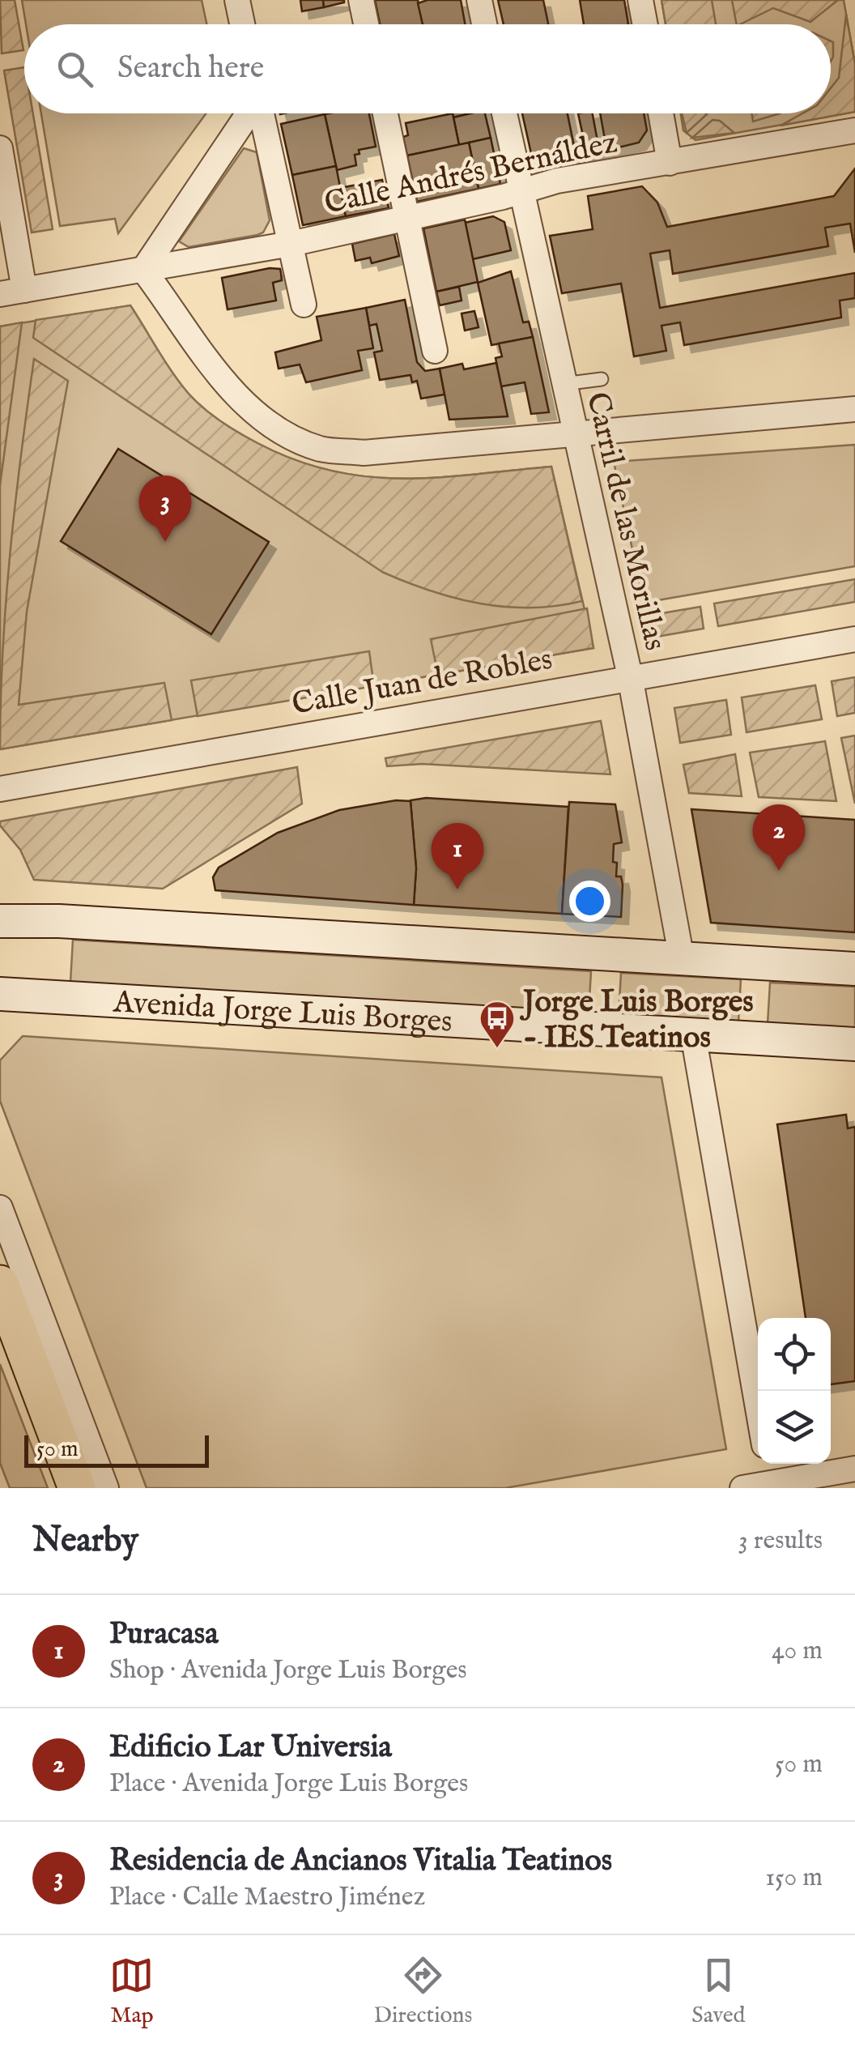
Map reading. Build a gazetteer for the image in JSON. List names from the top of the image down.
{
  "streets": {
    "main road": ["Avenida Jorge Luis Borges"],
    "street": ["Calle Andrés Bernáldez", "Carril de las Morillas", "Calle Juan de Robles"]
  },
  "crossings": [
    ["Calle Andrés Bernáldez", "Carril de las Morillas"],
    ["Carril de las Morillas", "Calle Juan de Robles"]
  ],
  "places": {
    "bus stop": ["Jorge Luis Borges - IES Teatinos"]
  },
  "scale_bar": "50 m",
  "page": {
    "search": "Search here",
    "pins": ["3", "2", "1"],
    "scale": "50 m",
    "heading": ["Nearby", "3 results"],
    "list": [
      {
        "mark": "1",
        "name": "Puracasa",
        "note": "Shop · Avenida Jorge Luis Borges",
        "value": "40 m"
      },
      {
        "mark": "2",
        "name": "Edificio Lar Universia",
        "note": "Place · Avenida Jorge Luis Borges",
        "value": "50 m"
      },
      {
        "mark": "3",
        "name": "Residencia de Ancianos Vitalia Teatinos",
        "note": "Place · Calle Maestro Jiménez",
        "value": "150 m"
      }
    ],
    "nav": ["Map", "Directions", "Saved"]
  }
}
